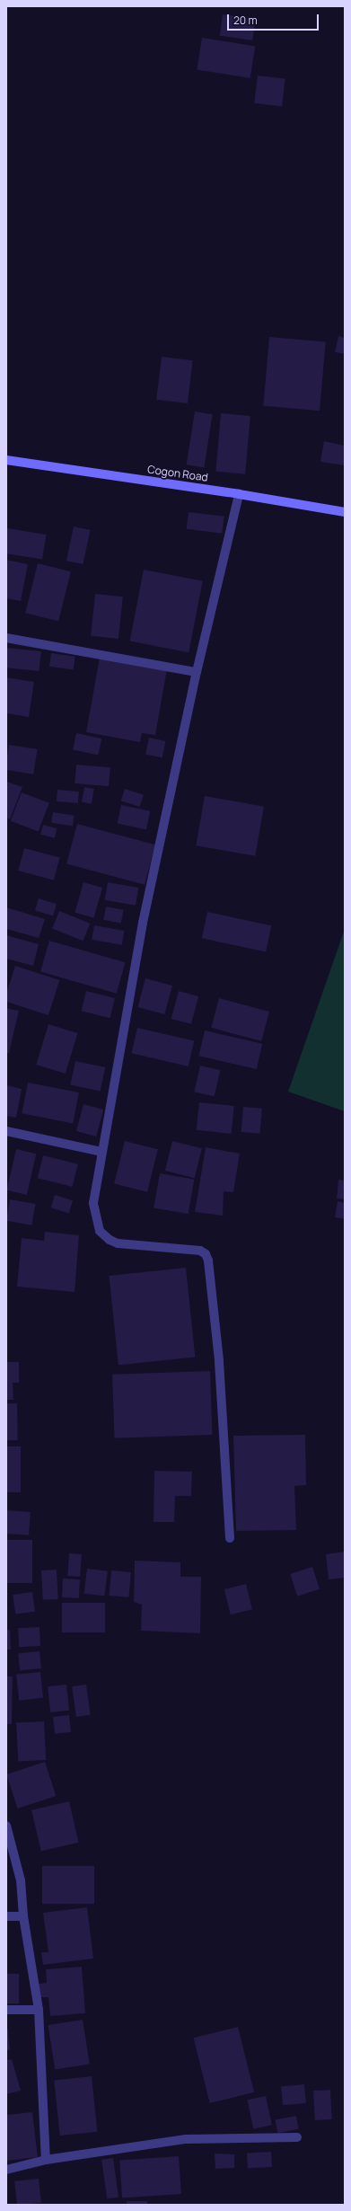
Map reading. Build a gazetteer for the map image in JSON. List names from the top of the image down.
{
  "streets": {
    "street": ["Cogon Road"]
  },
  "scale_bar": "20 m"
}
